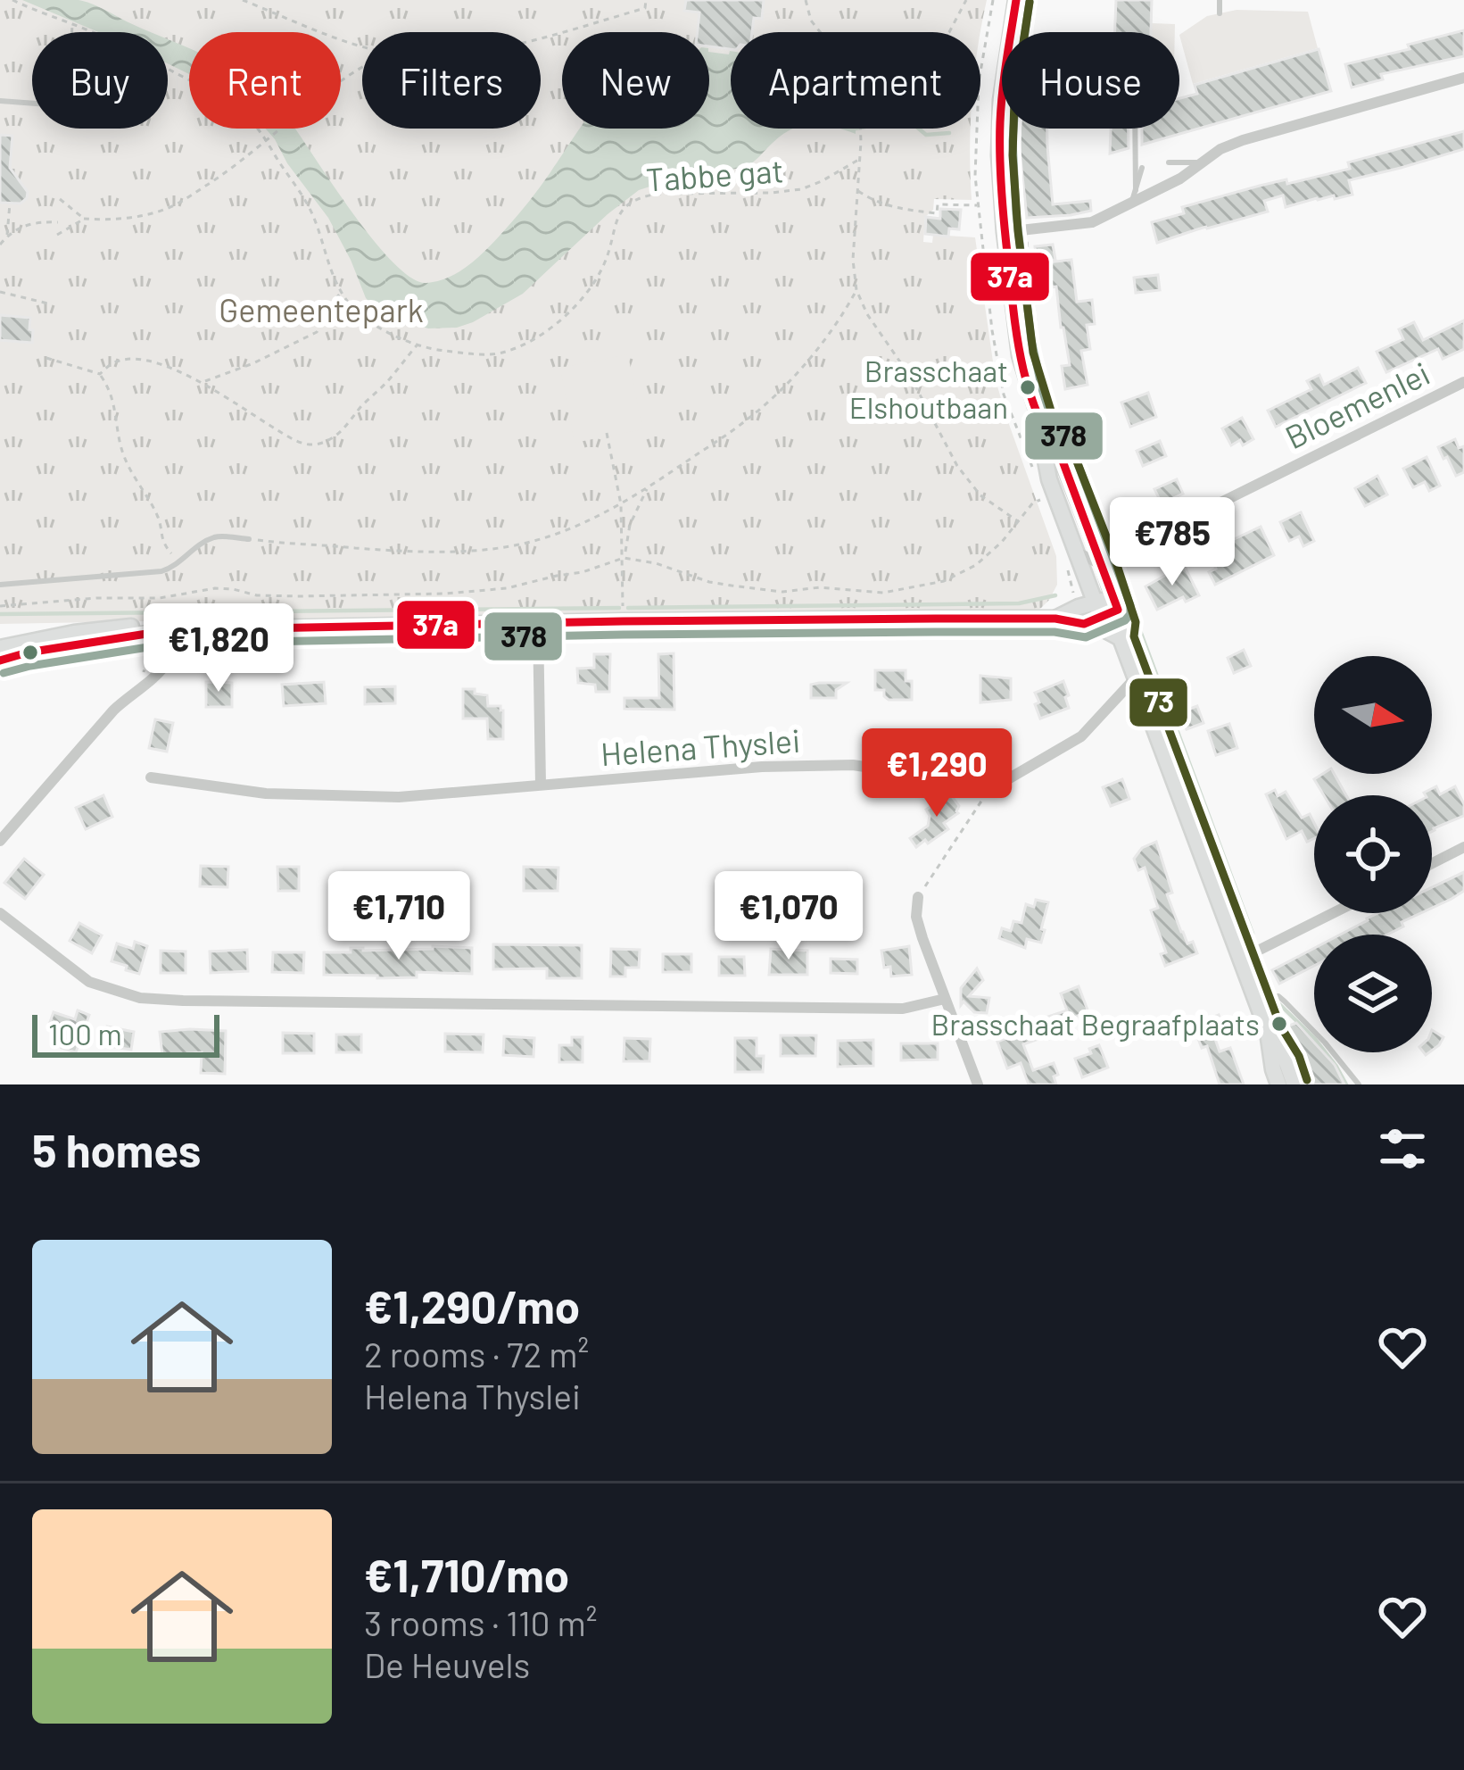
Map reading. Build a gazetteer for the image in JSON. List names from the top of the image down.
{
  "streets": {
    "street": ["Bloemenlei", "Helena Thyslei"],
    "path": ["Tabbe gat"]
  },
  "parks": ["Gemeentepark"],
  "places": ["Brasschaat Elshoutbaan", "Brasschaat Begraafplaats"],
  "lines": ["transit line 37a", "transit line 378", "transit line 73"],
  "scale_bar": "100 m",
  "north": "right",
  "page": {
    "chip": [
      "Buy",
      "Rent",
      "Filters",
      "New",
      "Apartment",
      "House"
    ],
    "price": [
      "€785",
      "€1,820",
      "€1,290",
      "€1,710",
      "€1,070"
    ],
    "scale": "100 m",
    "heading": "5 homes",
    "list": [
      {
        "name": "€1,290/mo",
        "note": "2 rooms · 72 m² · Helena Thyslei"
      },
      {
        "name": "€1,710/mo",
        "note": "3 rooms · 110 m² · De Heuvels"
      }
    ]
  }
}
